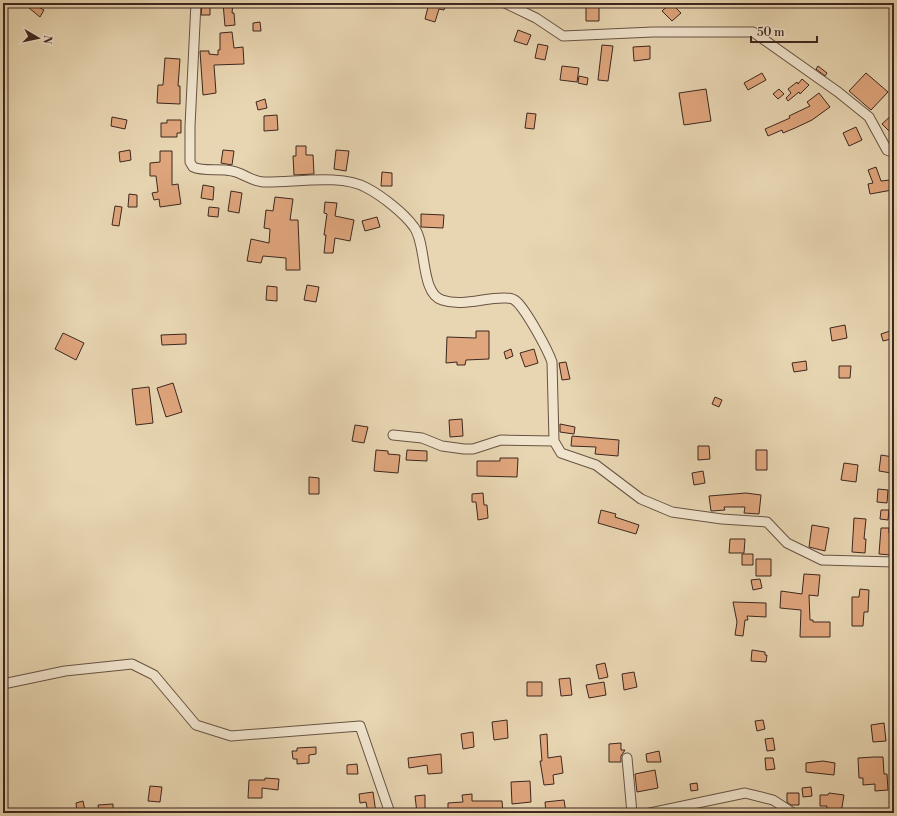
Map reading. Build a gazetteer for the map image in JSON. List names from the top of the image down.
{
  "scale_bar": "50 m",
  "north": "right"
}
